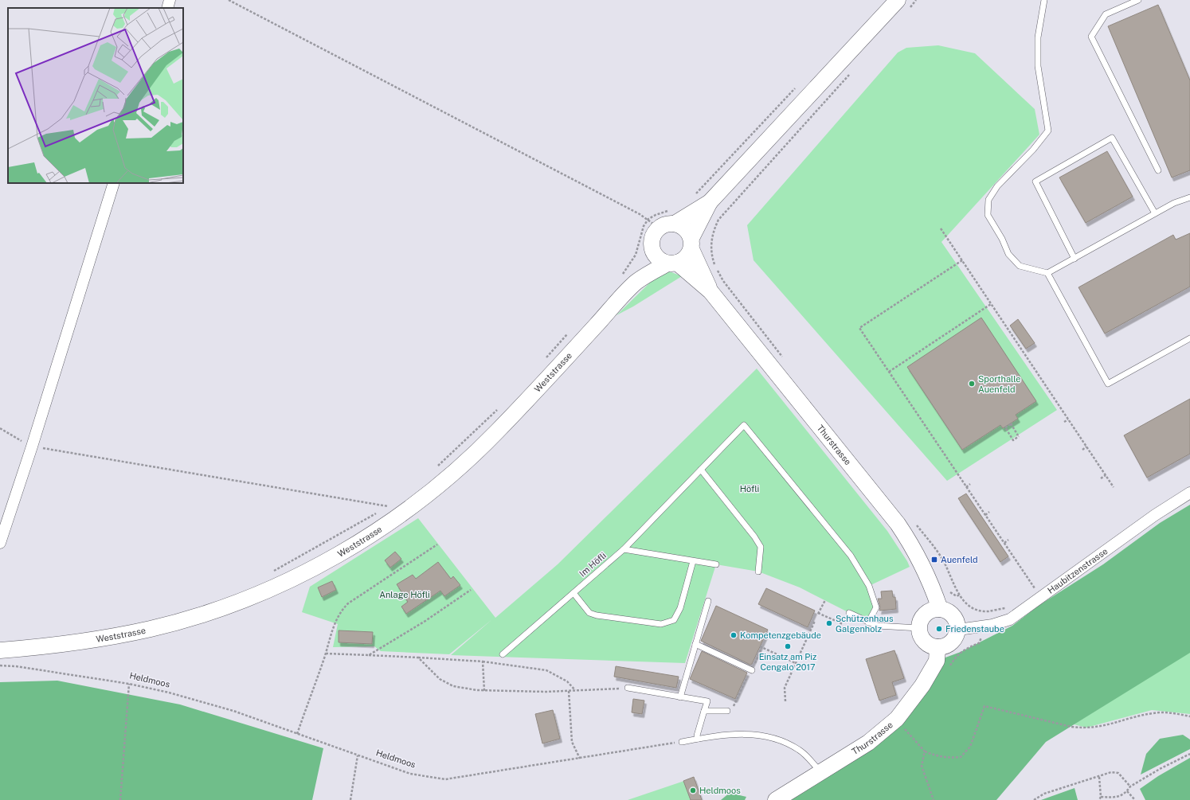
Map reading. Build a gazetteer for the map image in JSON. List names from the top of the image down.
{
  "streets": {
    "main road": ["Weststrasse", "Thurstrasse"],
    "street": ["Haubitzenstrasse"],
    "lane": ["Im Höfli"],
    "path": ["Heldmoos"]
  },
  "crossings": [
    ["Weststrasse", "Thurstrasse"],
    ["Thurstrasse", "Haubitzenstrasse"]
  ],
  "parks": ["Höfli", "Anlage Höfli"],
  "places": {
    "other": [
      "Sporthalle Auenfeld",
      "Schützenhaus Galgenholz",
      "Friedenstaube",
      "Kompetenzgebäude",
      "Einsatz am Piz Cengalo 2017",
      "Heldmoos"
    ],
    "transit": ["Auenfeld"]
  }
}
